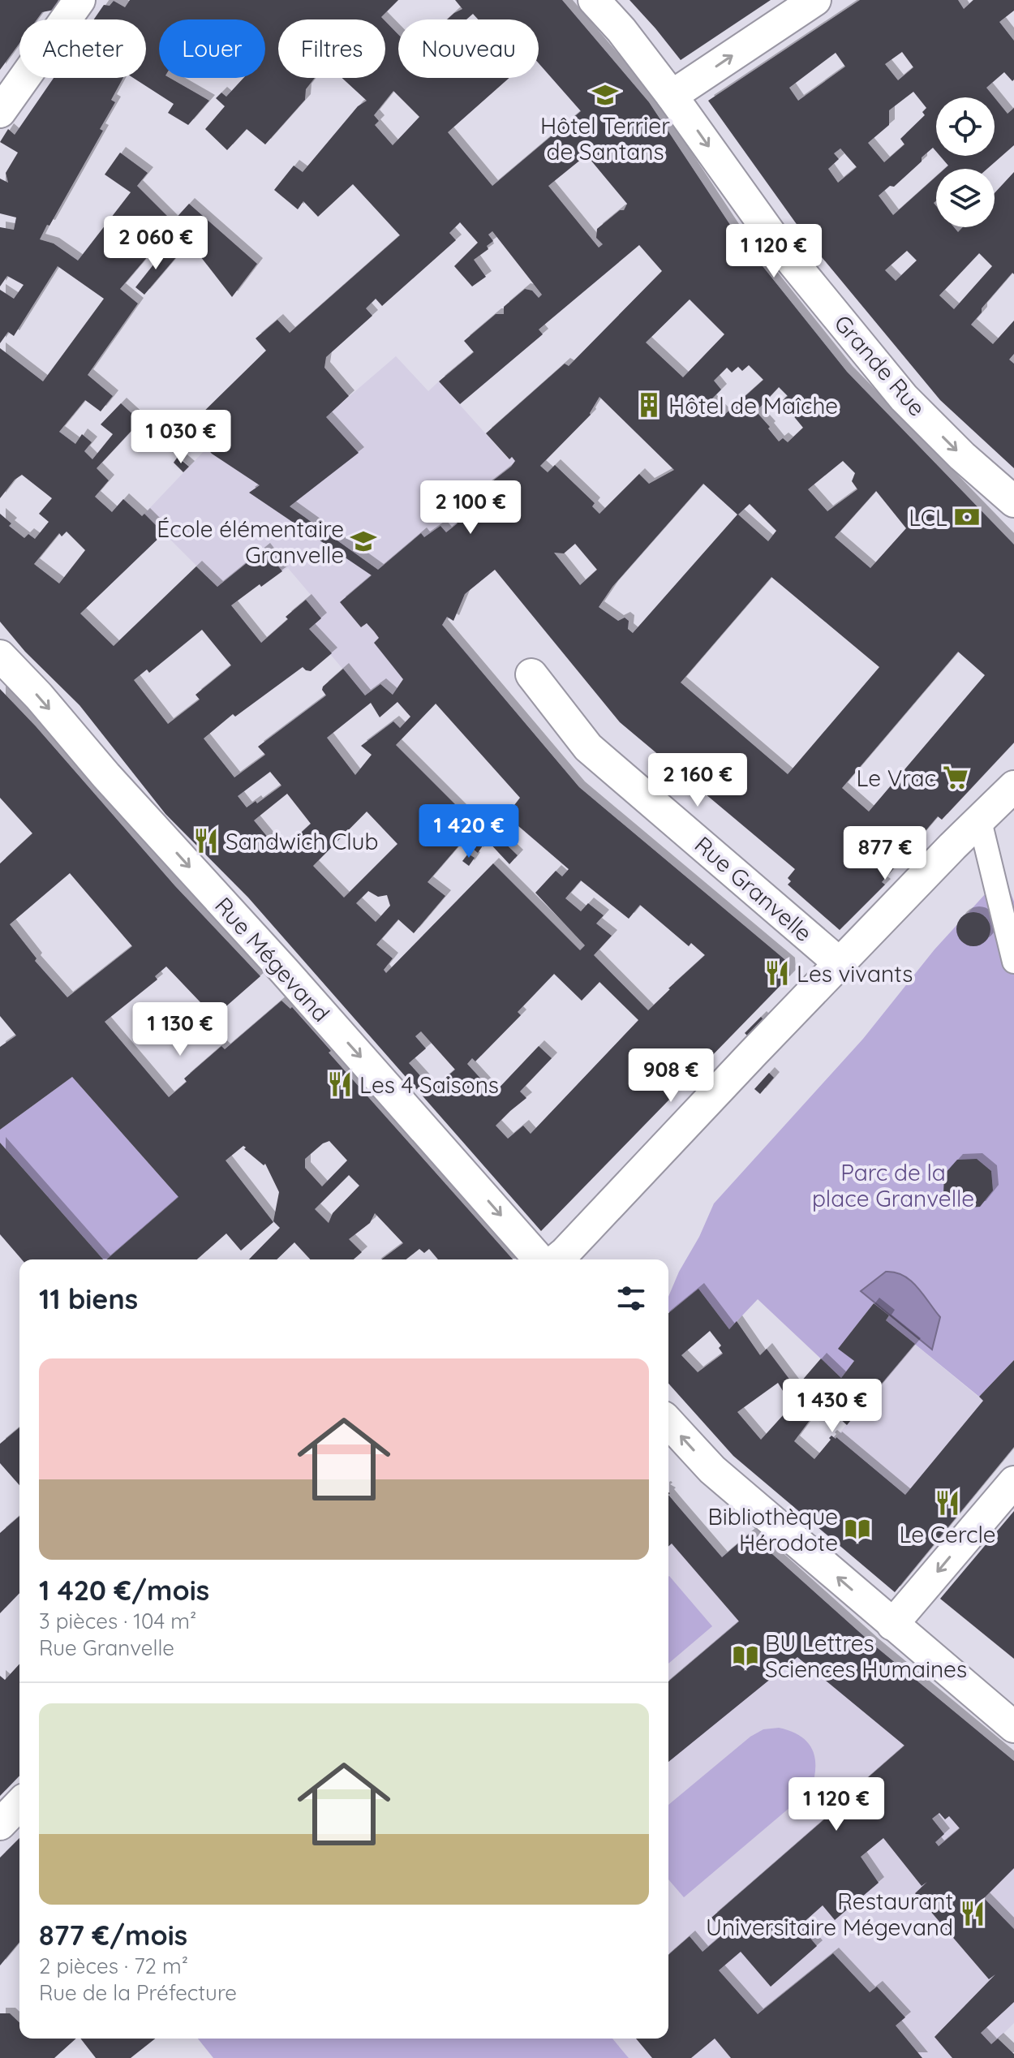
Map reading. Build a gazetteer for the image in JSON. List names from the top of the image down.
{
  "streets": {
    "street": ["Grande Rue", "Rue Granvelle", "Rue Mégevand"]
  },
  "one_way": ["Grande Rue", "Rue Mégevand"],
  "parks": ["Parc de la place Granvelle"],
  "places": {
    "school or university": ["Hôtel Terrier de Santans", "École élémentaire Granvelle"],
    "building": ["Hôtel de Maîche"],
    "bank": ["LCL"],
    "supermarket": ["Le Vrac"],
    "restaurant": [
      "Sandwich Club",
      "Les vivants",
      "Les 4 Saisons",
      "Le Cercle",
      "Restaurant Universitaire Mégevand"
    ],
    "library": ["Bibliothèque Hérodote", "BU Lettres Sciences Humaines"]
  },
  "page": {
    "chip": [
      "Acheter",
      "Louer",
      "Filtres",
      "Nouveau"
    ],
    "price": [
      "2 060 €",
      "1 120 €",
      "1 030 €",
      "2 100 €",
      "2 160 €",
      "1 420 €",
      "877 €",
      "1 130 €",
      "908 €",
      "1 430 €",
      "1 120 €"
    ],
    "heading": "11 biens",
    "list": [
      {
        "name": "1 420 €/mois",
        "note": "3 pièces · 104 m² · Rue Granvelle"
      },
      {
        "name": "877 €/mois",
        "note": "2 pièces · 72 m² · Rue de la Préfecture"
      }
    ]
  }
}
